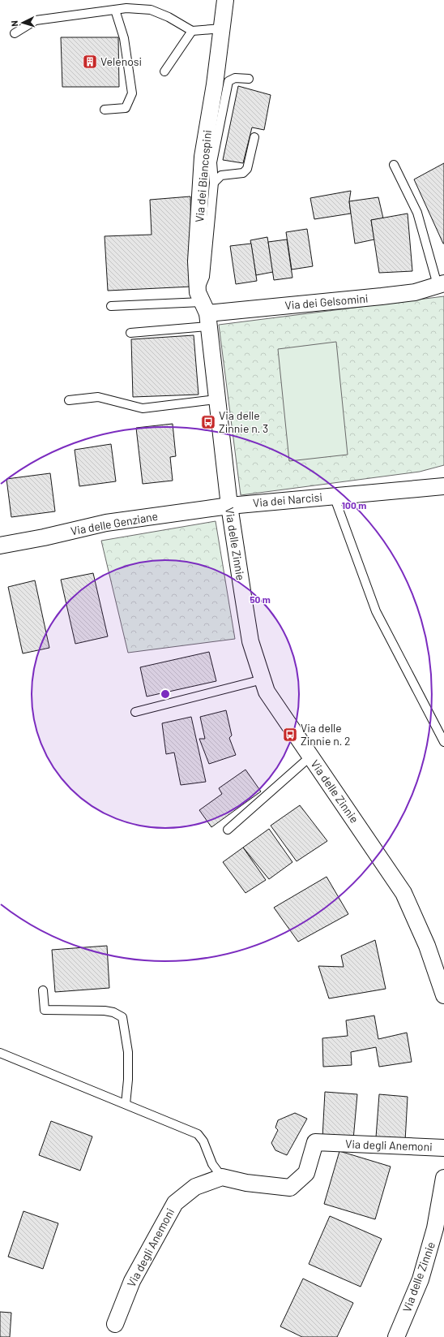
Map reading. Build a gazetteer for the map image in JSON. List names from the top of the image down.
{
  "streets": {
    "street": [
      "Via dei Biancospini",
      "Via dei Gelsomini",
      "Via dei Narcisi",
      "Via delle Genziane",
      "Via delle Zinnie",
      "Via degli Anemoni"
    ]
  },
  "crossings": [
    ["Via dei Biancospini", "Via dei Gelsomini"],
    ["Via dei Biancospini", "Via delle Zinnie"],
    ["Via dei Gelsomini", "Via delle Zinnie"],
    ["Via dei Narcisi", "Via delle Genziane"],
    ["Via dei Narcisi", "Via delle Zinnie"],
    ["Via delle Genziane", "Via delle Zinnie"]
  ],
  "places": {
    "building": ["Velenosi"],
    "bus stop": ["Via delle Zinnie n. 3", "Via delle Zinnie n. 2"]
  },
  "north": "left",
  "rings": ["100 m", "50 m"]
}
